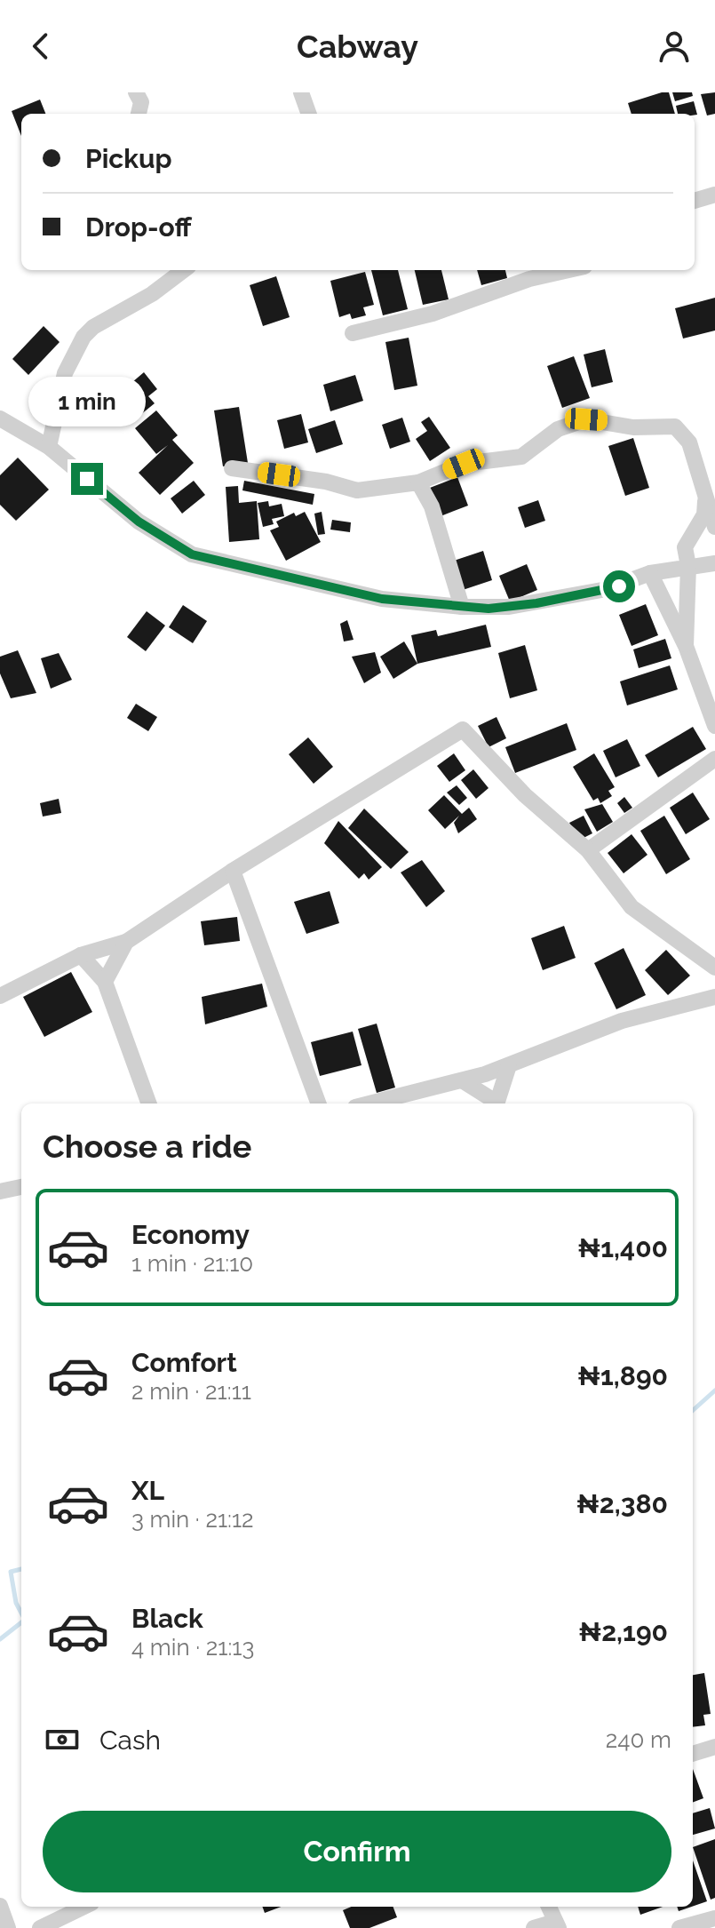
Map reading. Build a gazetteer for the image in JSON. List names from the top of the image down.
{
  "page": {
    "header": "Cabway",
    "banner": ["Pickup", "Drop-off"],
    "bubble": "1 min",
    "heading": "Choose a ride",
    "list": [
      {
        "name": "Economy",
        "note": "1 min · 21:10",
        "value": "₦1,400"
      },
      {
        "name": "Comfort",
        "note": "2 min · 21:11",
        "value": "₦1,890"
      },
      {
        "name": "XL",
        "note": "3 min · 21:12",
        "value": "₦2,380"
      },
      {
        "name": "Black",
        "note": "4 min · 21:13",
        "value": "₦2,190"
      }
    ],
    "pay": ["Cash", "240 m"],
    "buttons": "Confirm"
  }
}
